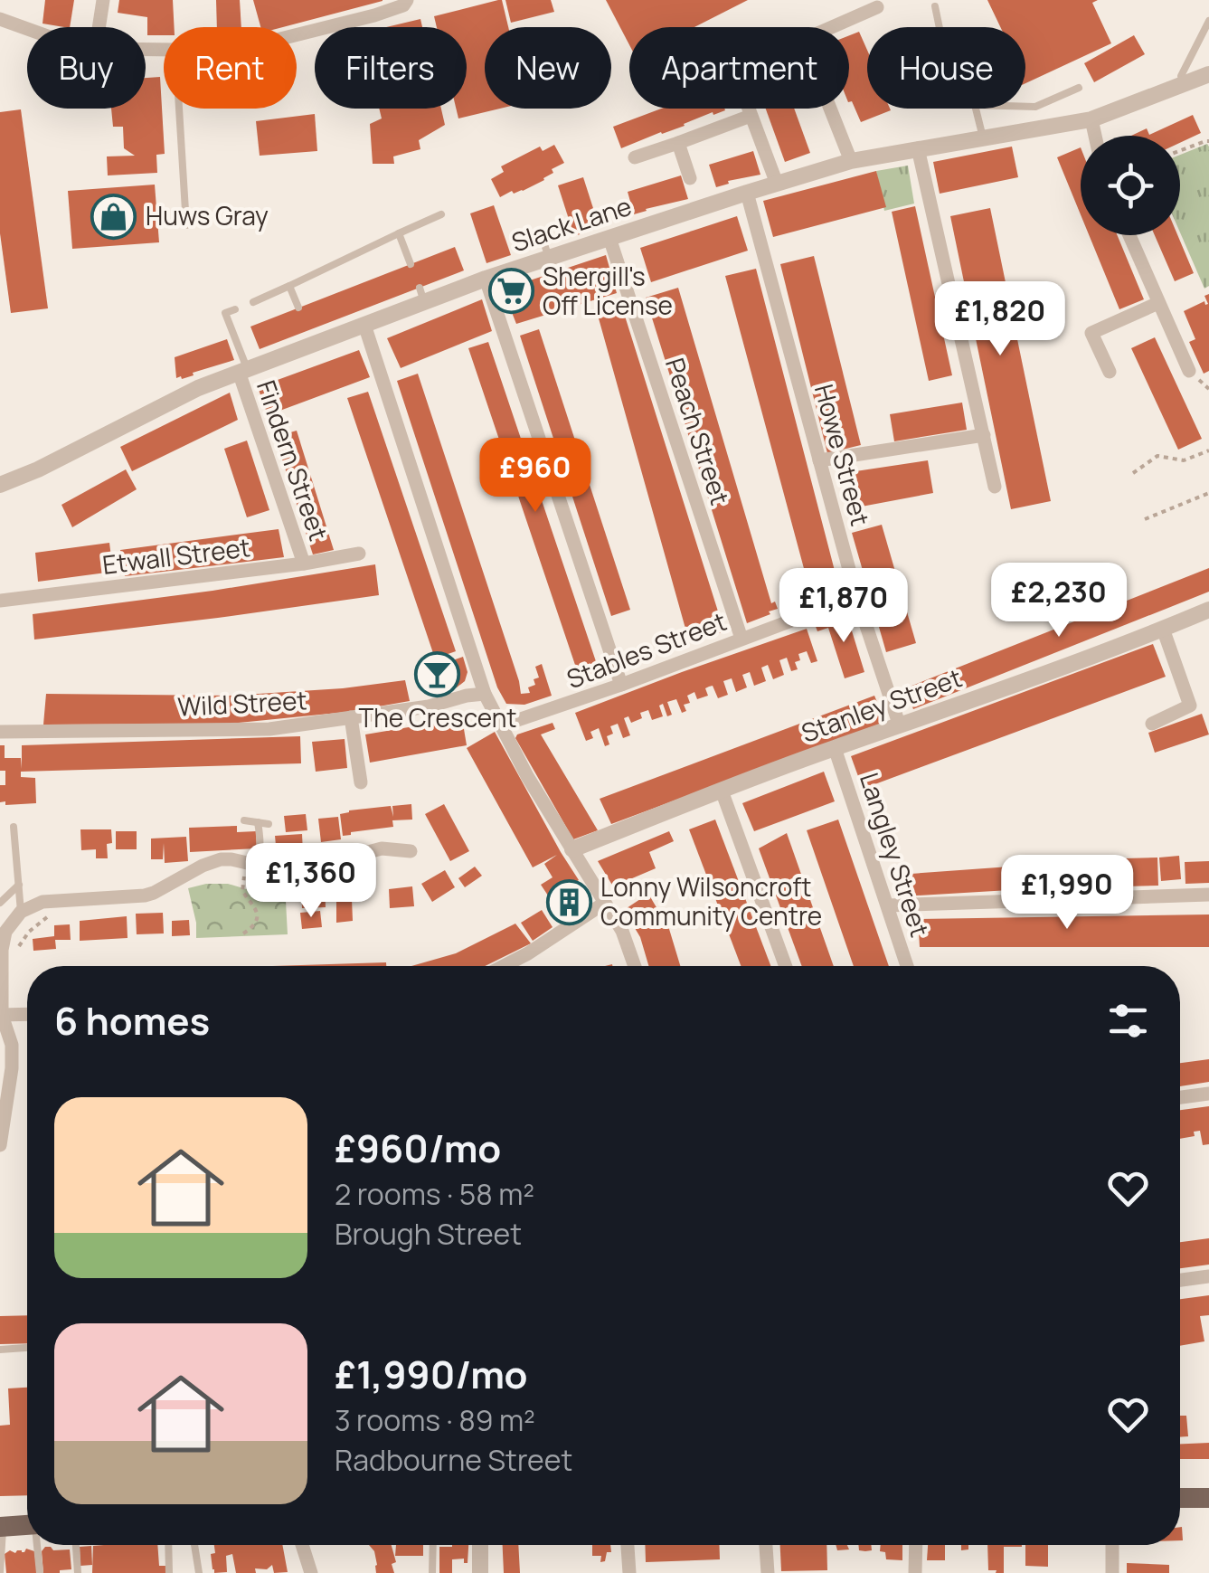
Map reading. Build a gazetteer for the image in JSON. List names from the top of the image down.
{
  "streets": {
    "street": [
      "Slack Lane",
      "Peach Street",
      "Howe Street",
      "Findern Street",
      "Etwall Street",
      "Stables Street",
      "Wild Street",
      "Stanley Street",
      "Langley Street"
    ]
  },
  "crossings": [
    ["Slack Lane", "Peach Street"],
    ["Slack Lane", "Howe Street"],
    ["Slack Lane", "Findern Street"],
    ["Peach Street", "Stables Street"],
    ["Howe Street", "Stables Street"],
    ["Howe Street", "Stanley Street"],
    ["Findern Street", "Etwall Street"],
    ["Stanley Street", "Langley Street"]
  ],
  "places": {
    "shop": ["Huws Gray"],
    "supermarket": ["Shergill's Off License"],
    "bar": ["The Crescent"],
    "building": ["Lonny Wilsoncroft Community Centre"]
  },
  "page": {
    "chip": [
      "Buy",
      "Rent",
      "Filters",
      "New",
      "Apartment",
      "House"
    ],
    "price": [
      "£1,820",
      "£960",
      "£2,230",
      "£1,870",
      "£1,360",
      "£1,990"
    ],
    "heading": "6 homes",
    "list": [
      {
        "name": "£960/mo",
        "note": "2 rooms · 58 m² · Brough Street"
      },
      {
        "name": "£1,990/mo",
        "note": "3 rooms · 89 m² · Radbourne Street"
      }
    ]
  }
}
